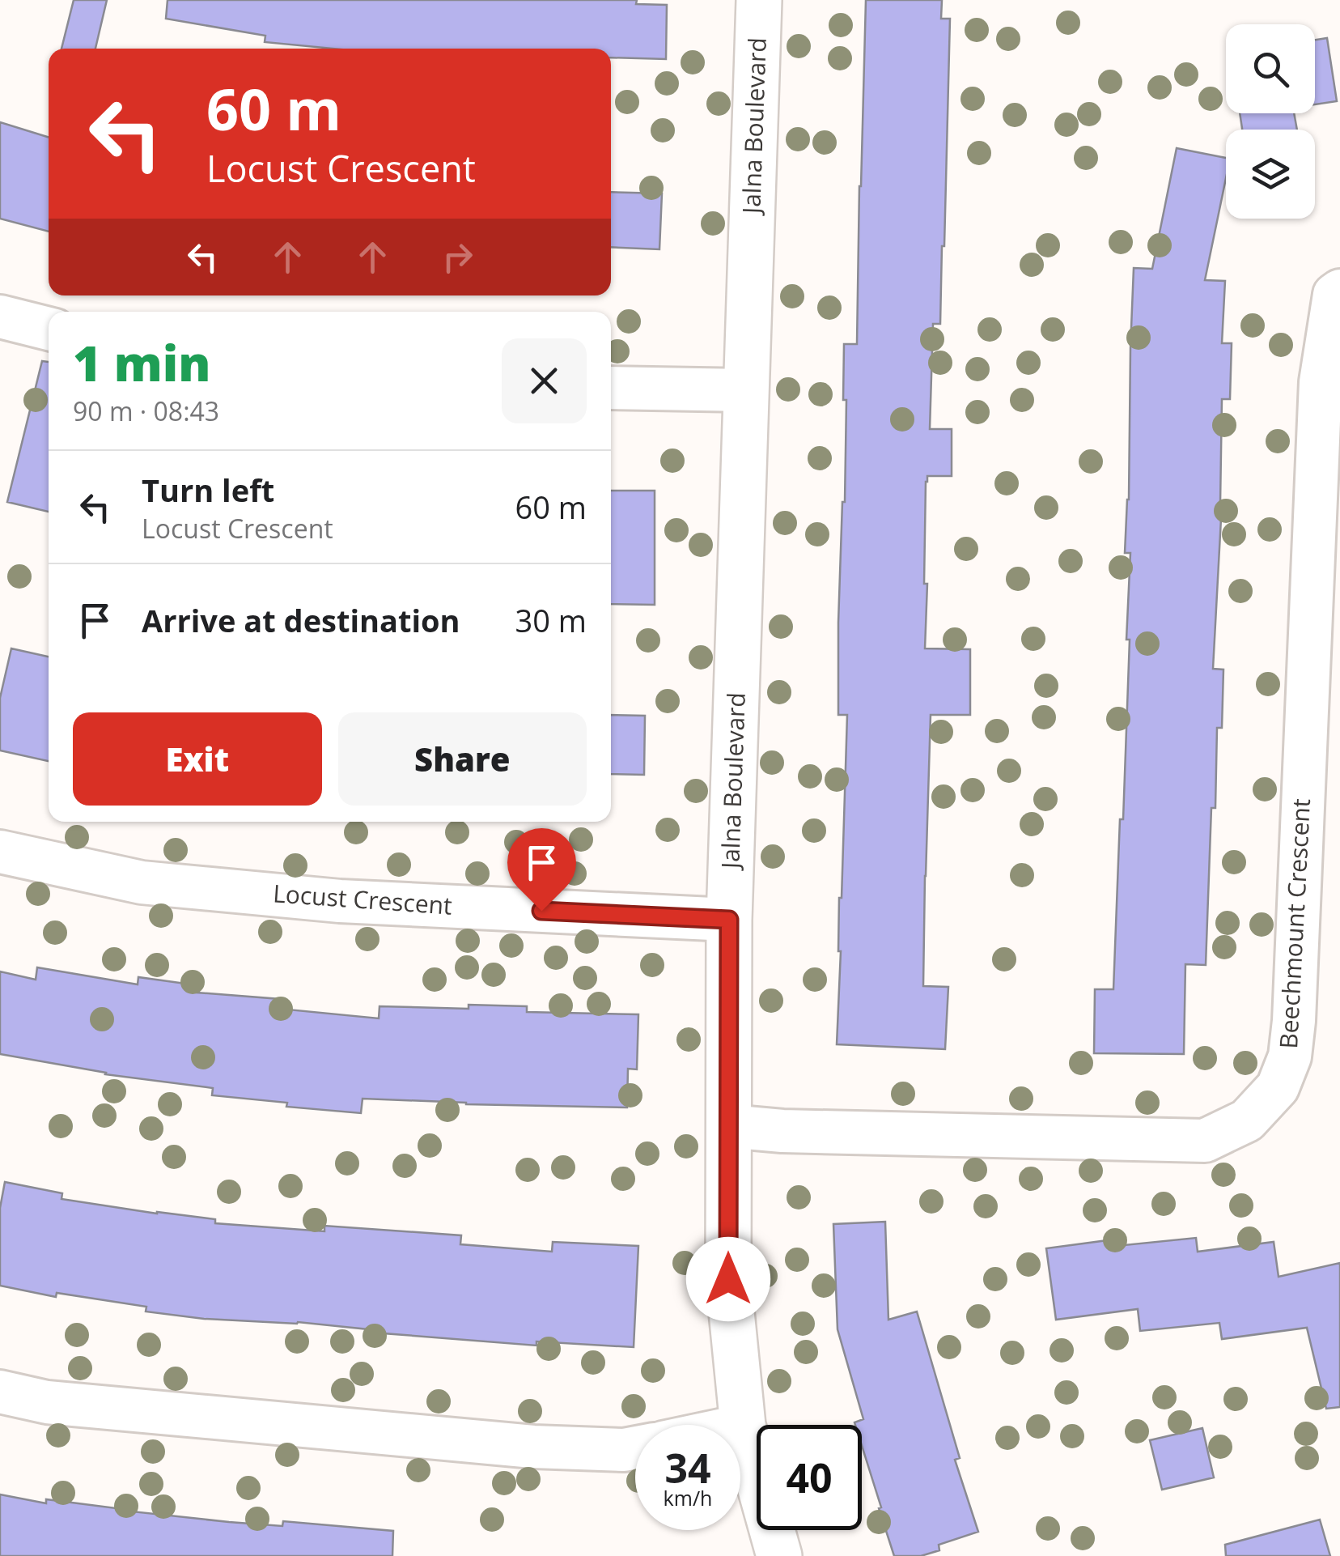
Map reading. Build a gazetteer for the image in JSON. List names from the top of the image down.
{
  "streets": {
    "street": ["Jalna Boulevard", "Locust Crescent", "Beechmount Crescent"]
  },
  "crossings": [
    ["Jalna Boulevard", "Locust Crescent"],
    ["Jalna Boulevard", "Beechmount Crescent"]
  ],
  "page": {
    "turn": ["60 m", "Locust Crescent"],
    "heading": ["1 min", "90 m · 08:43"],
    "list": [
      {
        "name": "Turn left",
        "note": "Locust Crescent",
        "value": "60 m"
      },
      {
        "name": "Arrive at destination",
        "value": "30 m"
      }
    ],
    "buttons": ["Exit", "Share"],
    "speed": "34 km/h",
    "limit": "40"
  }
}
